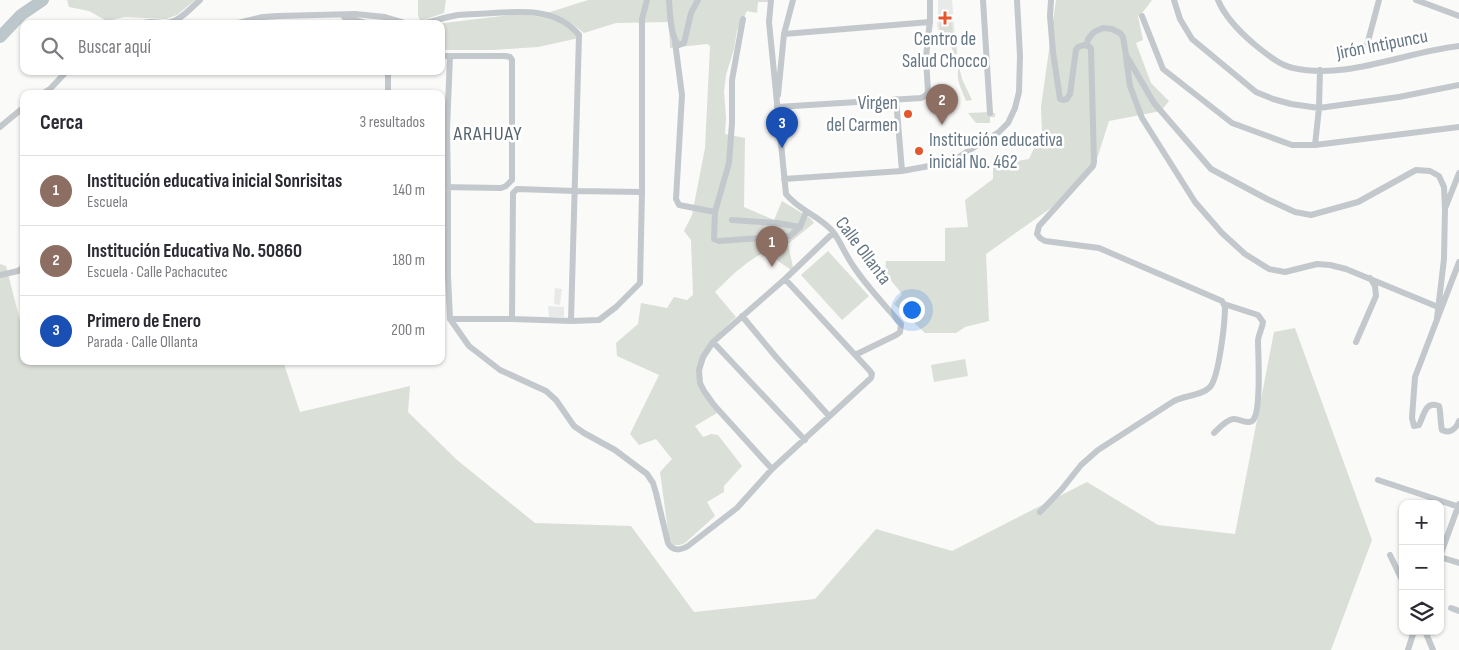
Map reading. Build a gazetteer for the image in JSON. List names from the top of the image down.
{
  "streets": {
    "street": ["Jirón Intipuncu", "Calle Ollanta"]
  },
  "districts": ["ARAHUAY"],
  "places": {
    "health": ["Centro de Salud Chocco"],
    "other": ["Virgen del Carmen", "Institución educativa inicial No. 462"]
  },
  "page": {
    "search": "Buscar aquí",
    "pins": ["2", "3", "1"],
    "heading": ["Cerca", "3 resultados"],
    "list": [
      {
        "mark": "1",
        "name": "Institución educativa inicial Sonrisitas",
        "note": "Escuela",
        "value": "140 m"
      },
      {
        "mark": "2",
        "name": "Institución Educativa No. 50860",
        "note": "Escuela · Calle Pachacutec",
        "value": "180 m"
      },
      {
        "mark": "3",
        "name": "Primero de Enero",
        "note": "Parada · Calle Ollanta",
        "value": "200 m"
      }
    ],
    "map_buttons": ["+", "−"]
  }
}
